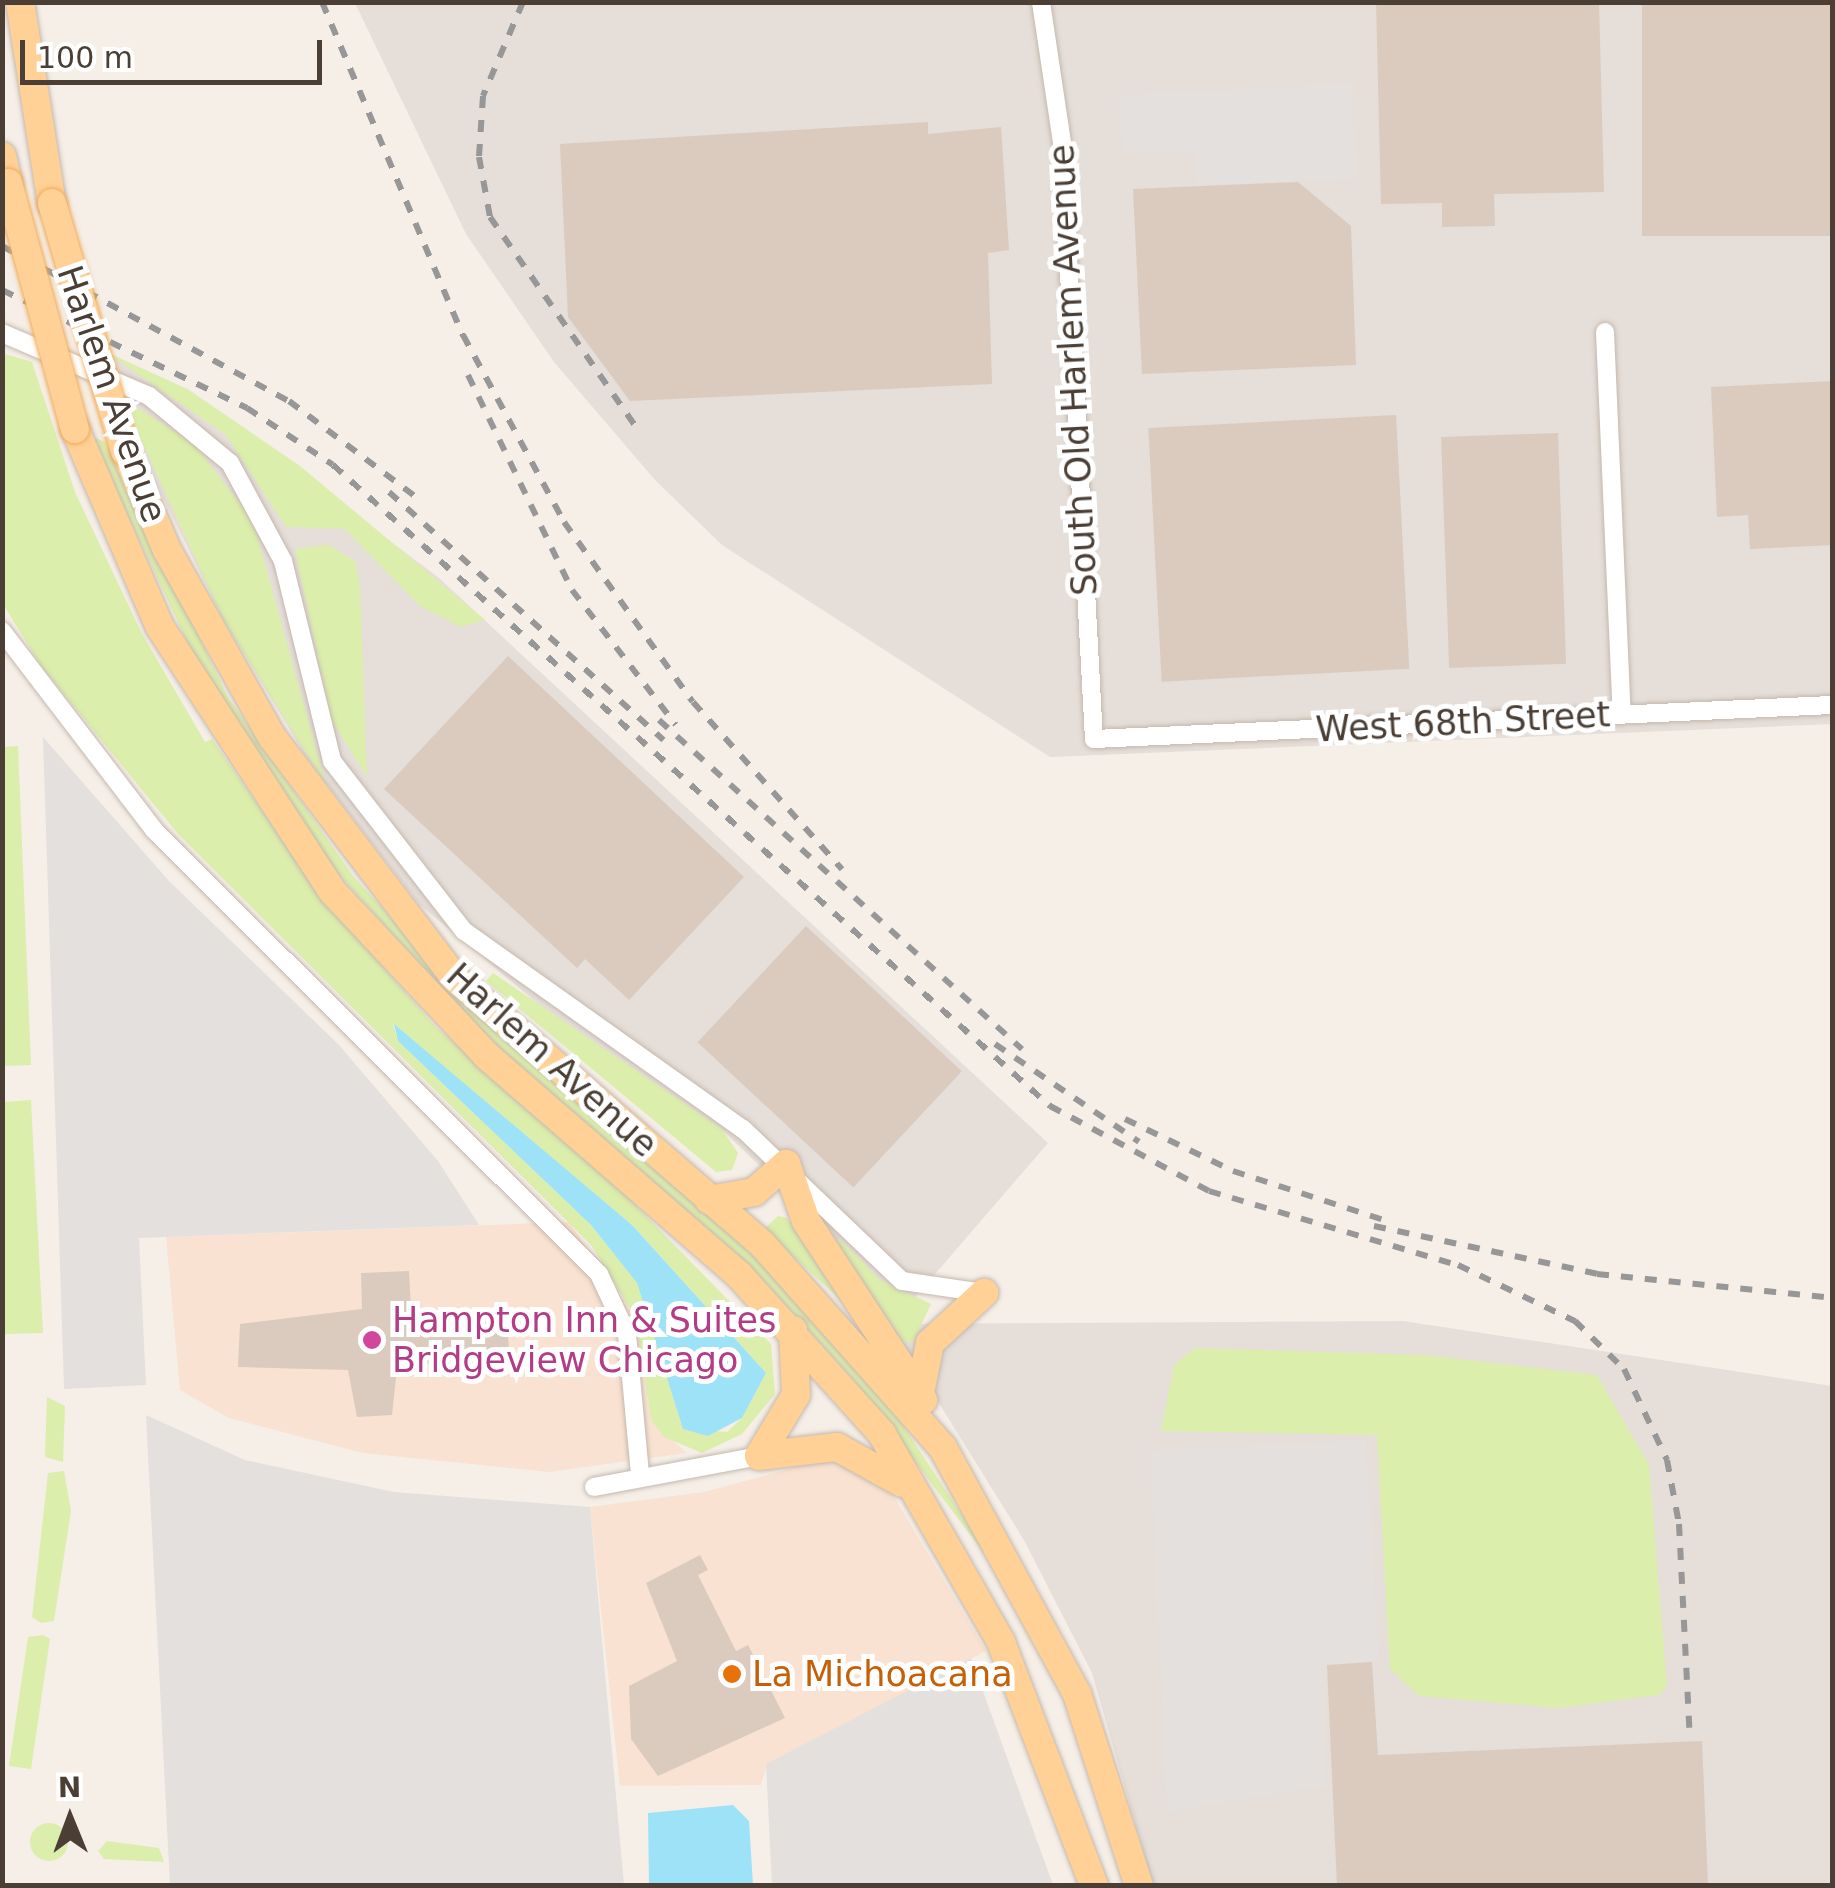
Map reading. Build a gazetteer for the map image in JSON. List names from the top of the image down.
{
  "streets": {
    "main road": ["Harlem Avenue"],
    "street": ["South Old Harlem Avenue", "West 68th Street"]
  },
  "crossings": [
    ["South Old Harlem Avenue", "West 68th Street"]
  ],
  "places": ["Hampton Inn & Suites Bridgeview Chicago", "La Michoacana"],
  "scale_bar": "100 m",
  "north": "top"
}
